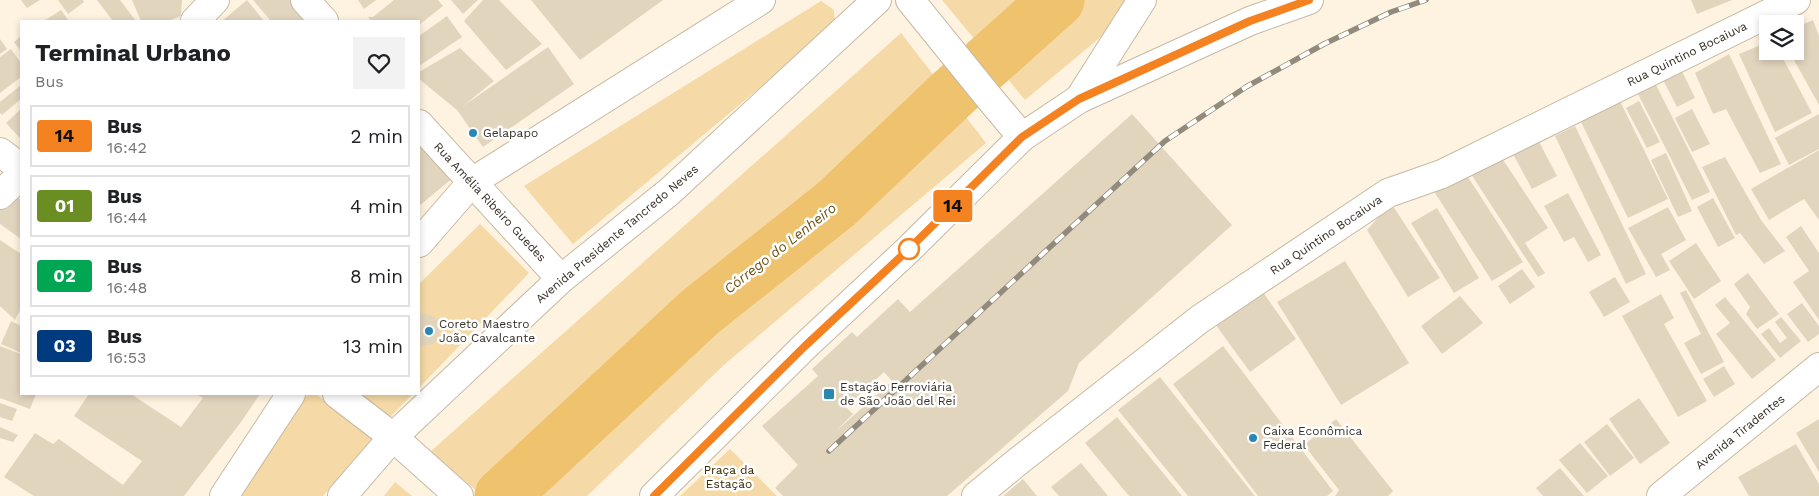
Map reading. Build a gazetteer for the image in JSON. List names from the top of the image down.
{
  "streets": {
    "main road": [
      "Rua Quintino Bocaiuva",
      "Rua Amélia Ribeiro Guedes",
      "Avenida Presidente Tancredo Neves",
      "Avenida Tiradentes"
    ]
  },
  "crossings": [
    ["Rua Amélia Ribeiro Guedes", "Avenida Presidente Tancredo Neves"]
  ],
  "water": ["Córrego do Lenheiro"],
  "parks": ["Praça da Estação"],
  "places": {
    "other": ["Gelapapo", "Coreto Maestro João Cavalcante", "Caixa Econômica Federal"],
    "transit": ["Estação Ferroviária de São João del Rei"]
  },
  "lines": ["bus line 14"],
  "page": {
    "on_map": "14",
    "heading": ["Terminal Urbano", "Bus"],
    "list": [
      {
        "mark": "14",
        "name": "Bus",
        "note": "16:42",
        "value": "2 min"
      },
      {
        "mark": "01",
        "name": "Bus",
        "note": "16:44",
        "value": "4 min"
      },
      {
        "mark": "02",
        "name": "Bus",
        "note": "16:48",
        "value": "8 min"
      },
      {
        "mark": "03",
        "name": "Bus",
        "note": "16:53",
        "value": "13 min"
      }
    ]
  }
}
